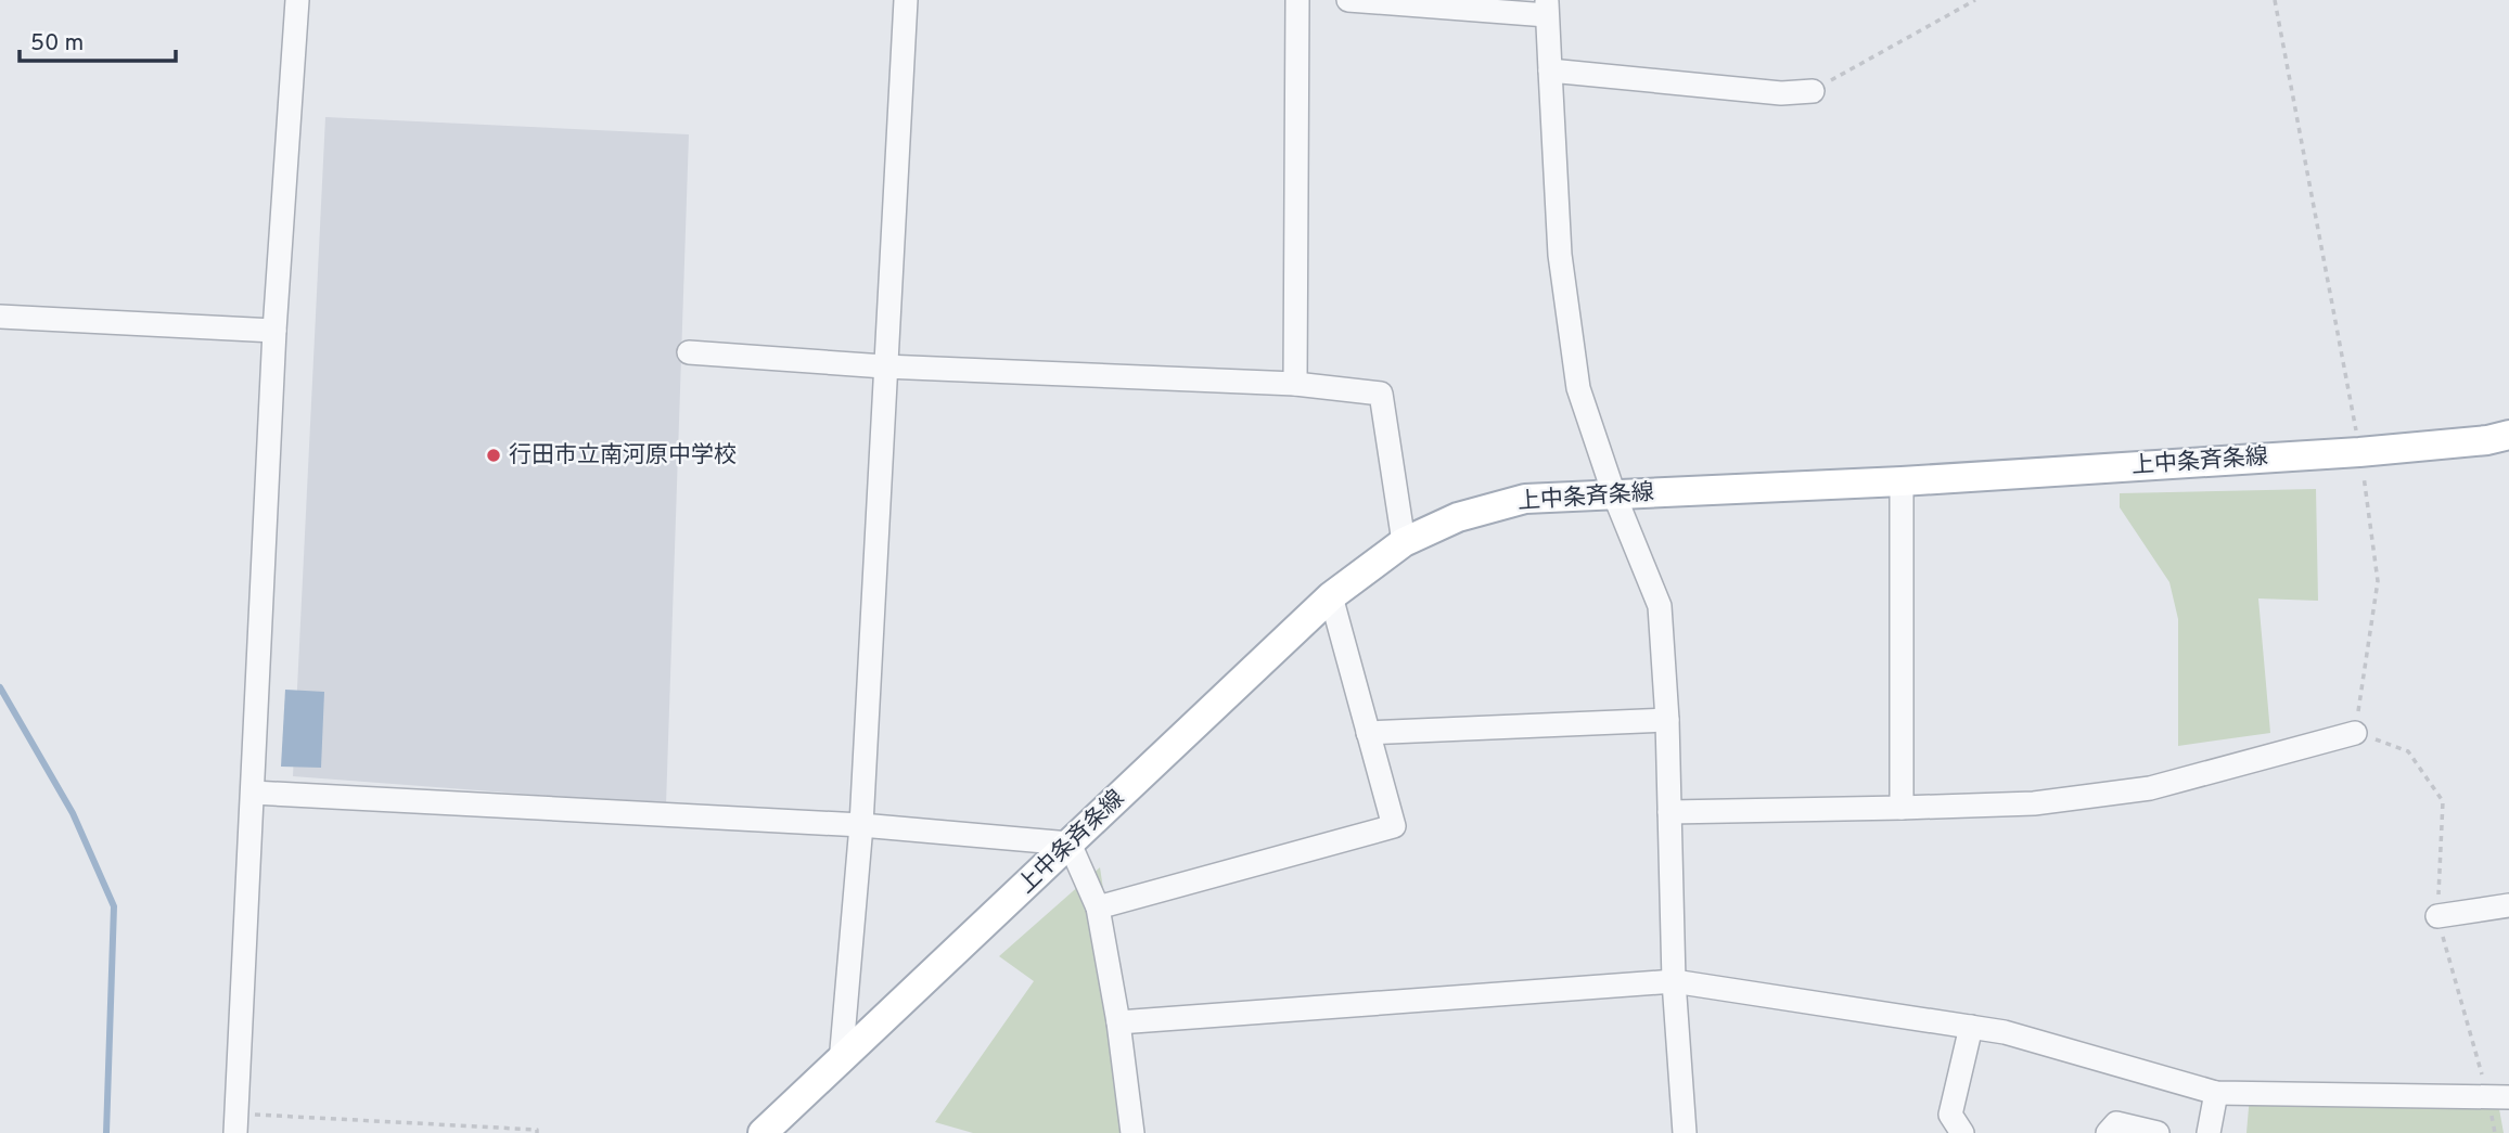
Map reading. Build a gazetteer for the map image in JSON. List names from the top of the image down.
{
  "streets": {
    "main road": ["上中条斉条線"]
  },
  "places": ["行田市立南河原中学校"],
  "scale_bar": "50 m"
}
